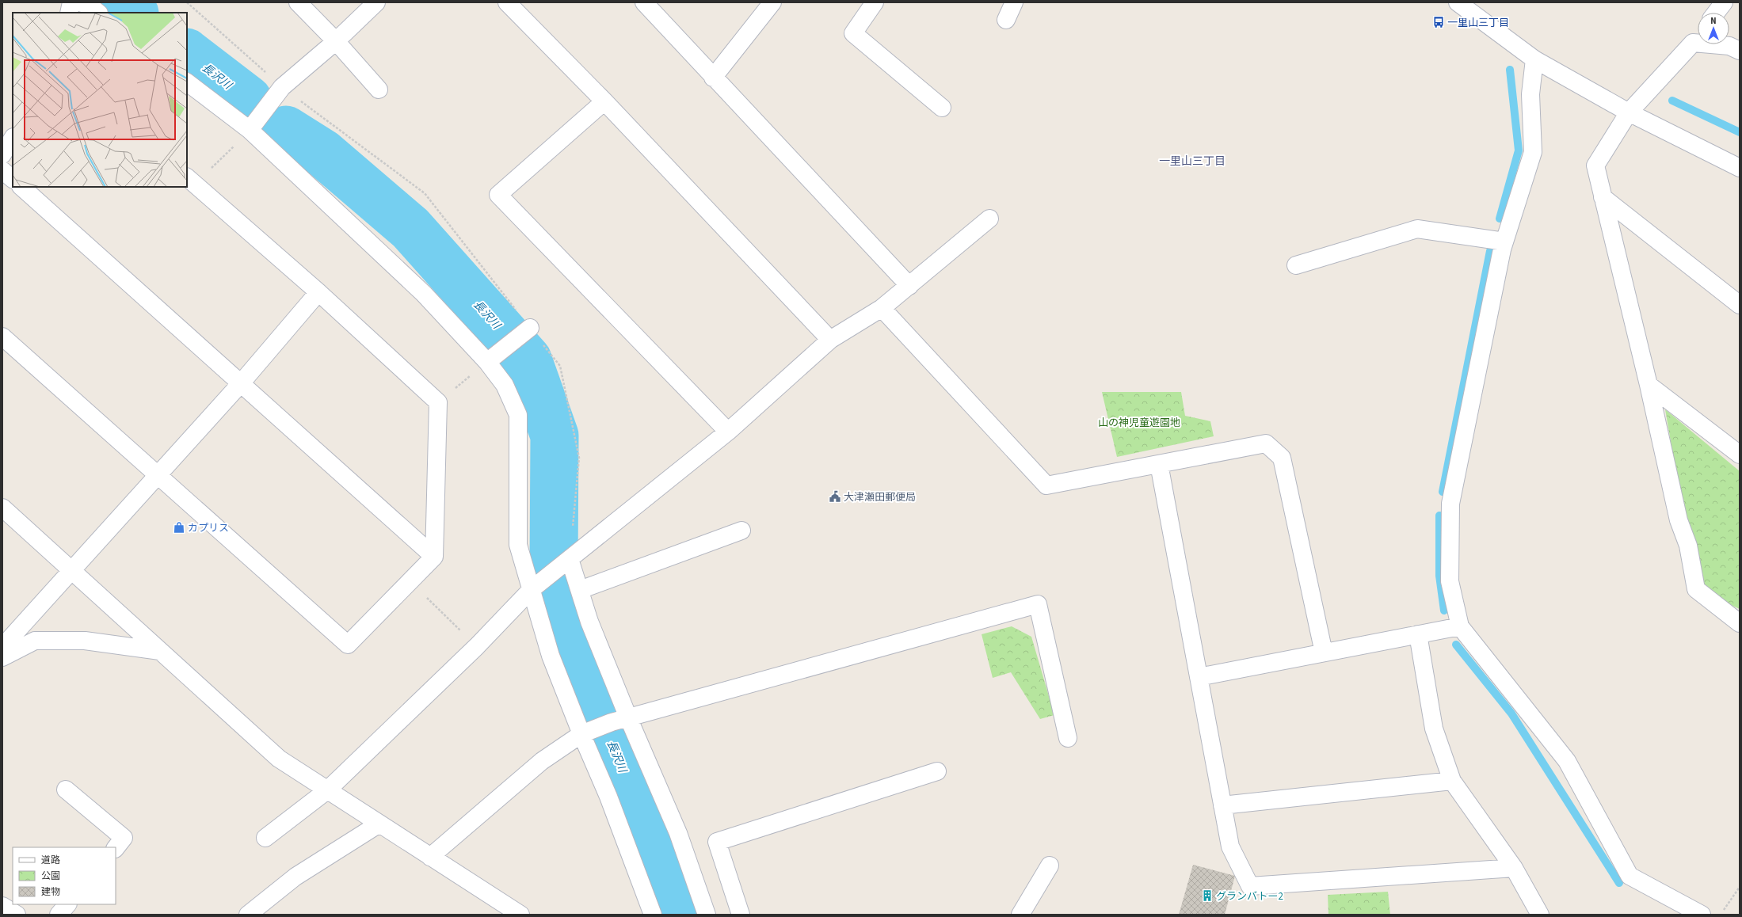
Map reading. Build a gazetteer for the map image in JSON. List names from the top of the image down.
{
  "districts": ["一里山三丁目"],
  "water": ["長沢川"],
  "parks": ["山の神児童遊園地"],
  "places": {
    "bus stop": ["一里山三丁目"],
    "public building": ["大津瀬田郵便局"],
    "shop": ["カプリス"],
    "building": ["グランバトー2"]
  },
  "legend": ["道路", "公園", "建物"],
  "north": "top"
}
